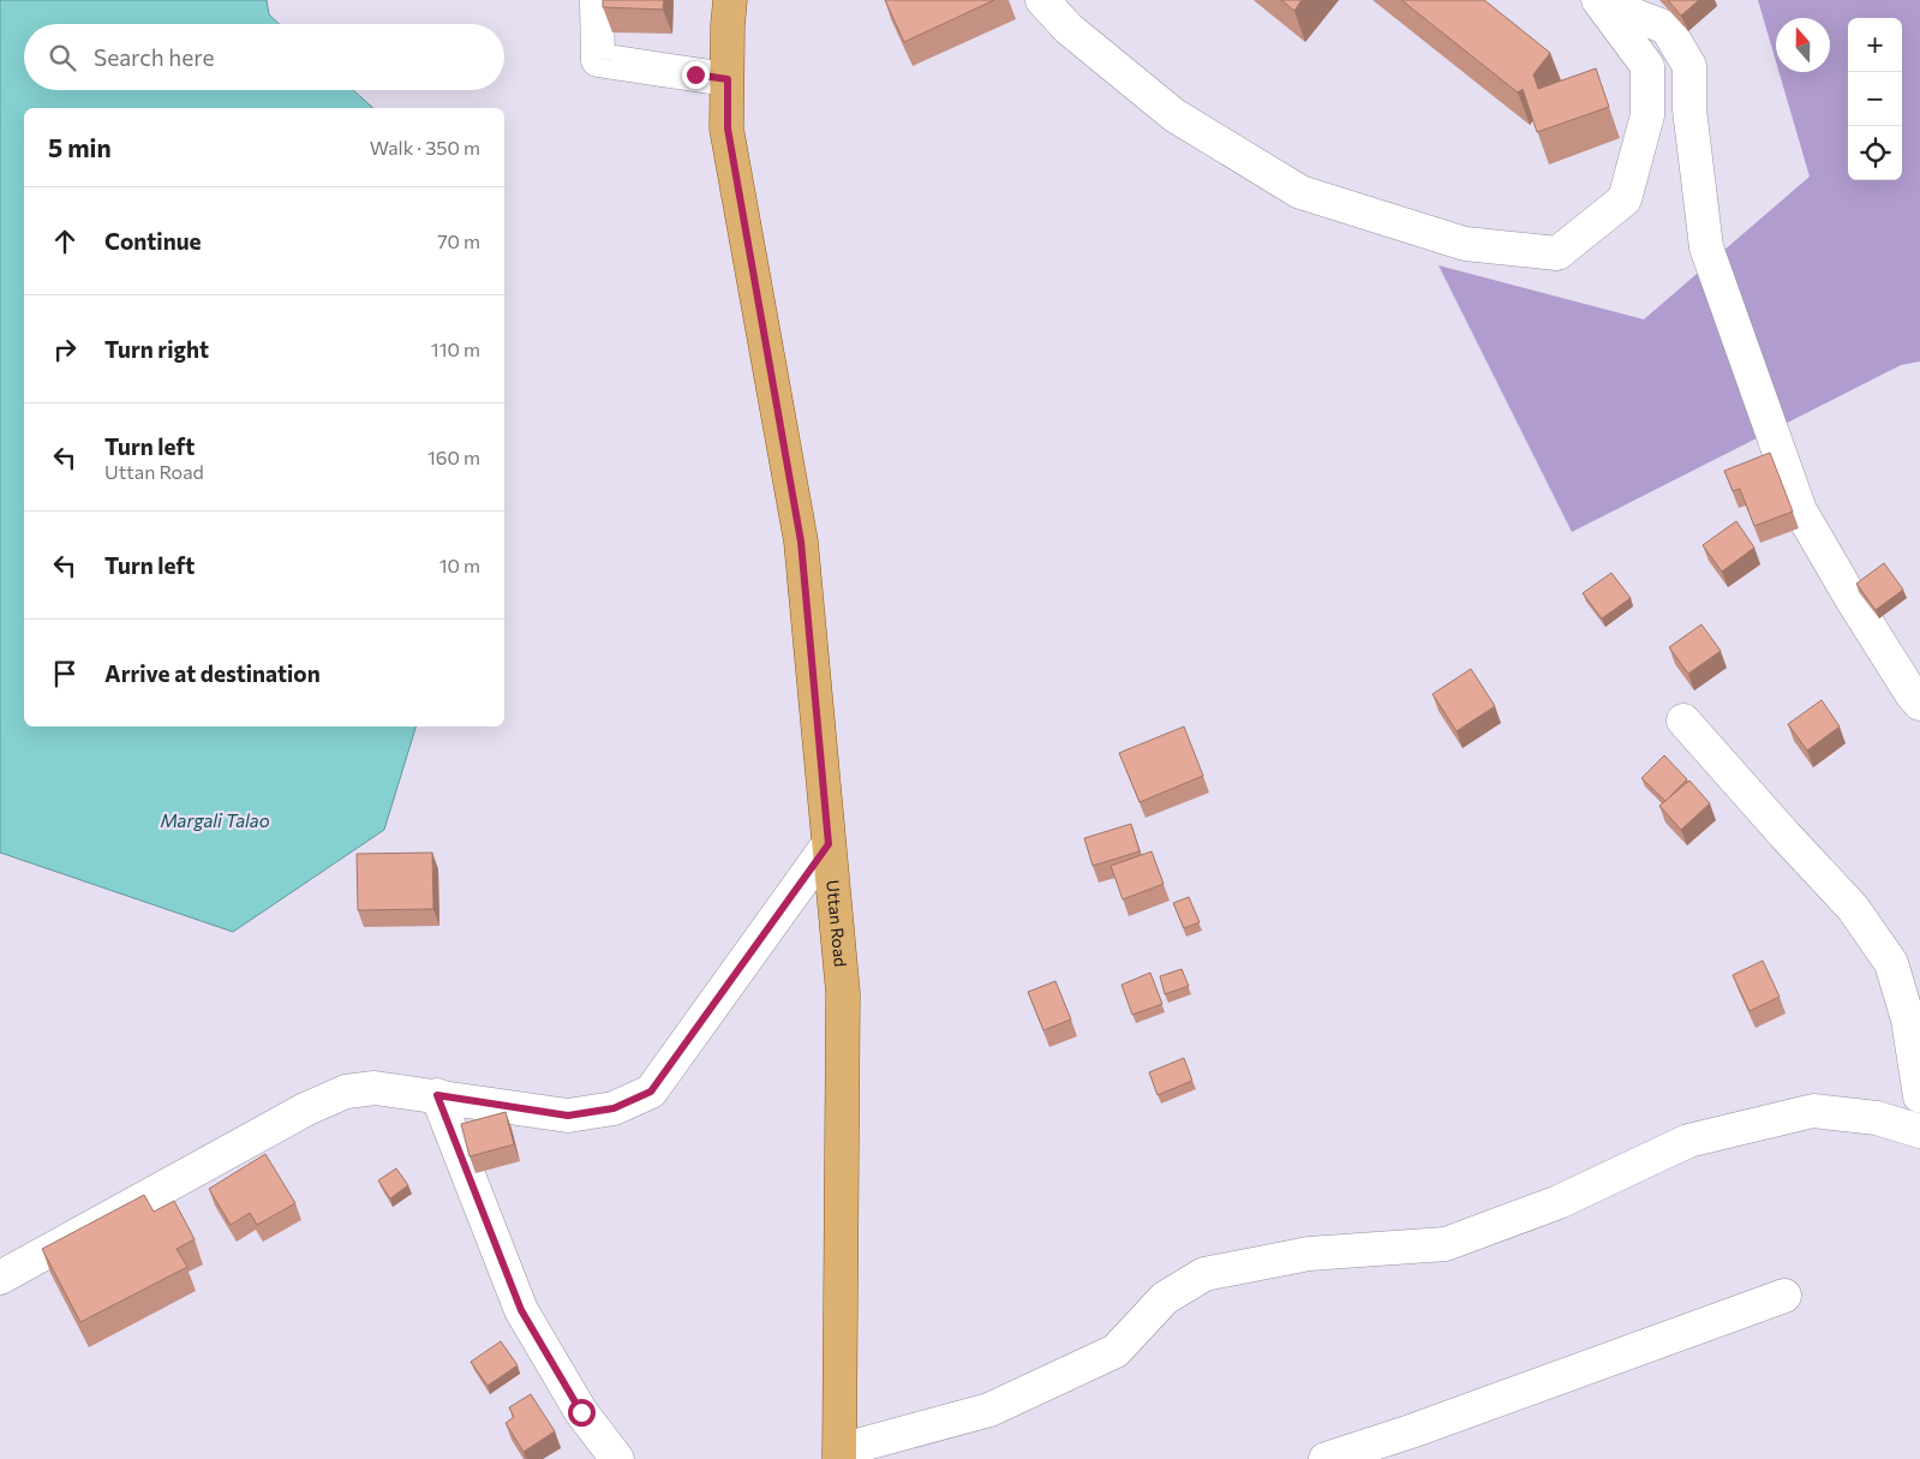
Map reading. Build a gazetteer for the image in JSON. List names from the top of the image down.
{
  "streets": {
    "main road": ["Uttan Road"]
  },
  "water": ["Margali Talao"],
  "north": "top",
  "page": {
    "map_buttons": ["+", "−"],
    "search": "Search here",
    "heading": ["5 min", "Walk · 350 m"],
    "list": [
      ["Continue", "70 m"],
      ["Turn right", "110 m"],
      ["Turn left", "Uttan Road", "160 m"],
      ["Turn left", "10 m"],
      "Arrive at destination"
    ]
  }
}
